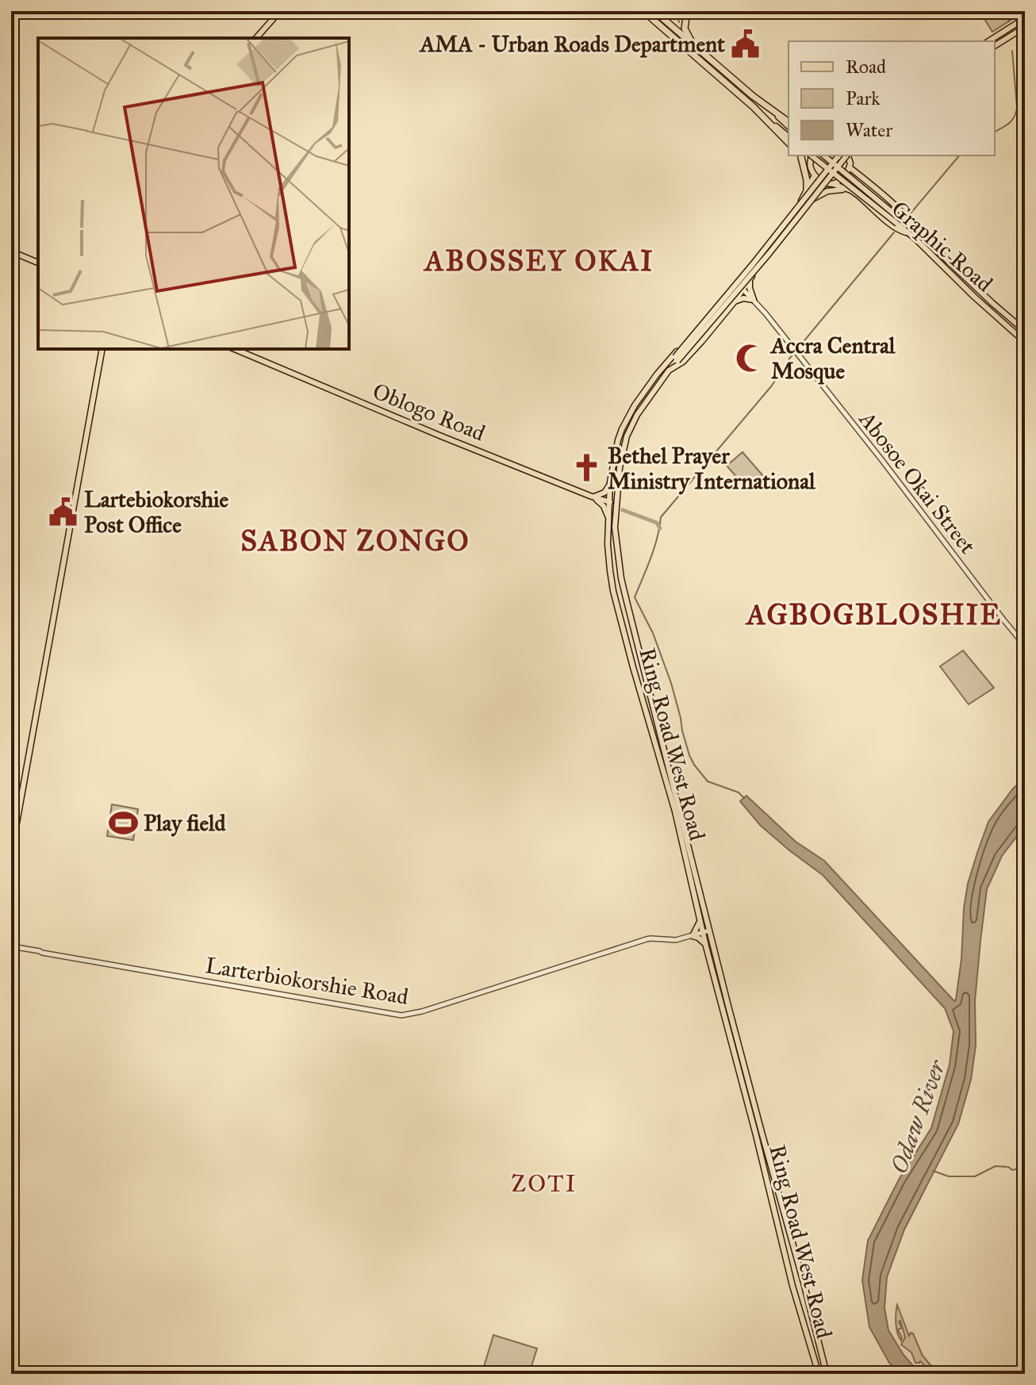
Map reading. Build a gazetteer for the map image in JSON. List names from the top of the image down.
{
  "streets": {
    "main road": ["Graphic Road", "Oblogo Road", "Ring Road West Road"],
    "street": ["Abosoe Okai Street", "Larterbiokorshie Road"]
  },
  "crossings": [
    ["Graphic Road", "Ring Road West Road"],
    ["Oblogo Road", "Ring Road West Road"],
    ["Abosoe Okai Street", "Ring Road West Road"],
    ["Ring Road West Road", "Larterbiokorshie Road"]
  ],
  "districts": [
    "ABOSSEY OKAI",
    "SABON ZONGO",
    "AGBOGBLOSHIE",
    "ZOTI"
  ],
  "water": ["Odaw River"],
  "places": {
    "public building": ["AMA - Urban Roads Department", "Lartebiokorshie Post Office"],
    "mosque": ["Accra Central Mosque"],
    "church": ["Bethel Prayer Ministry International"],
    "sports": ["Play field"]
  },
  "legend": ["Road", "Park", "Water"]
}
